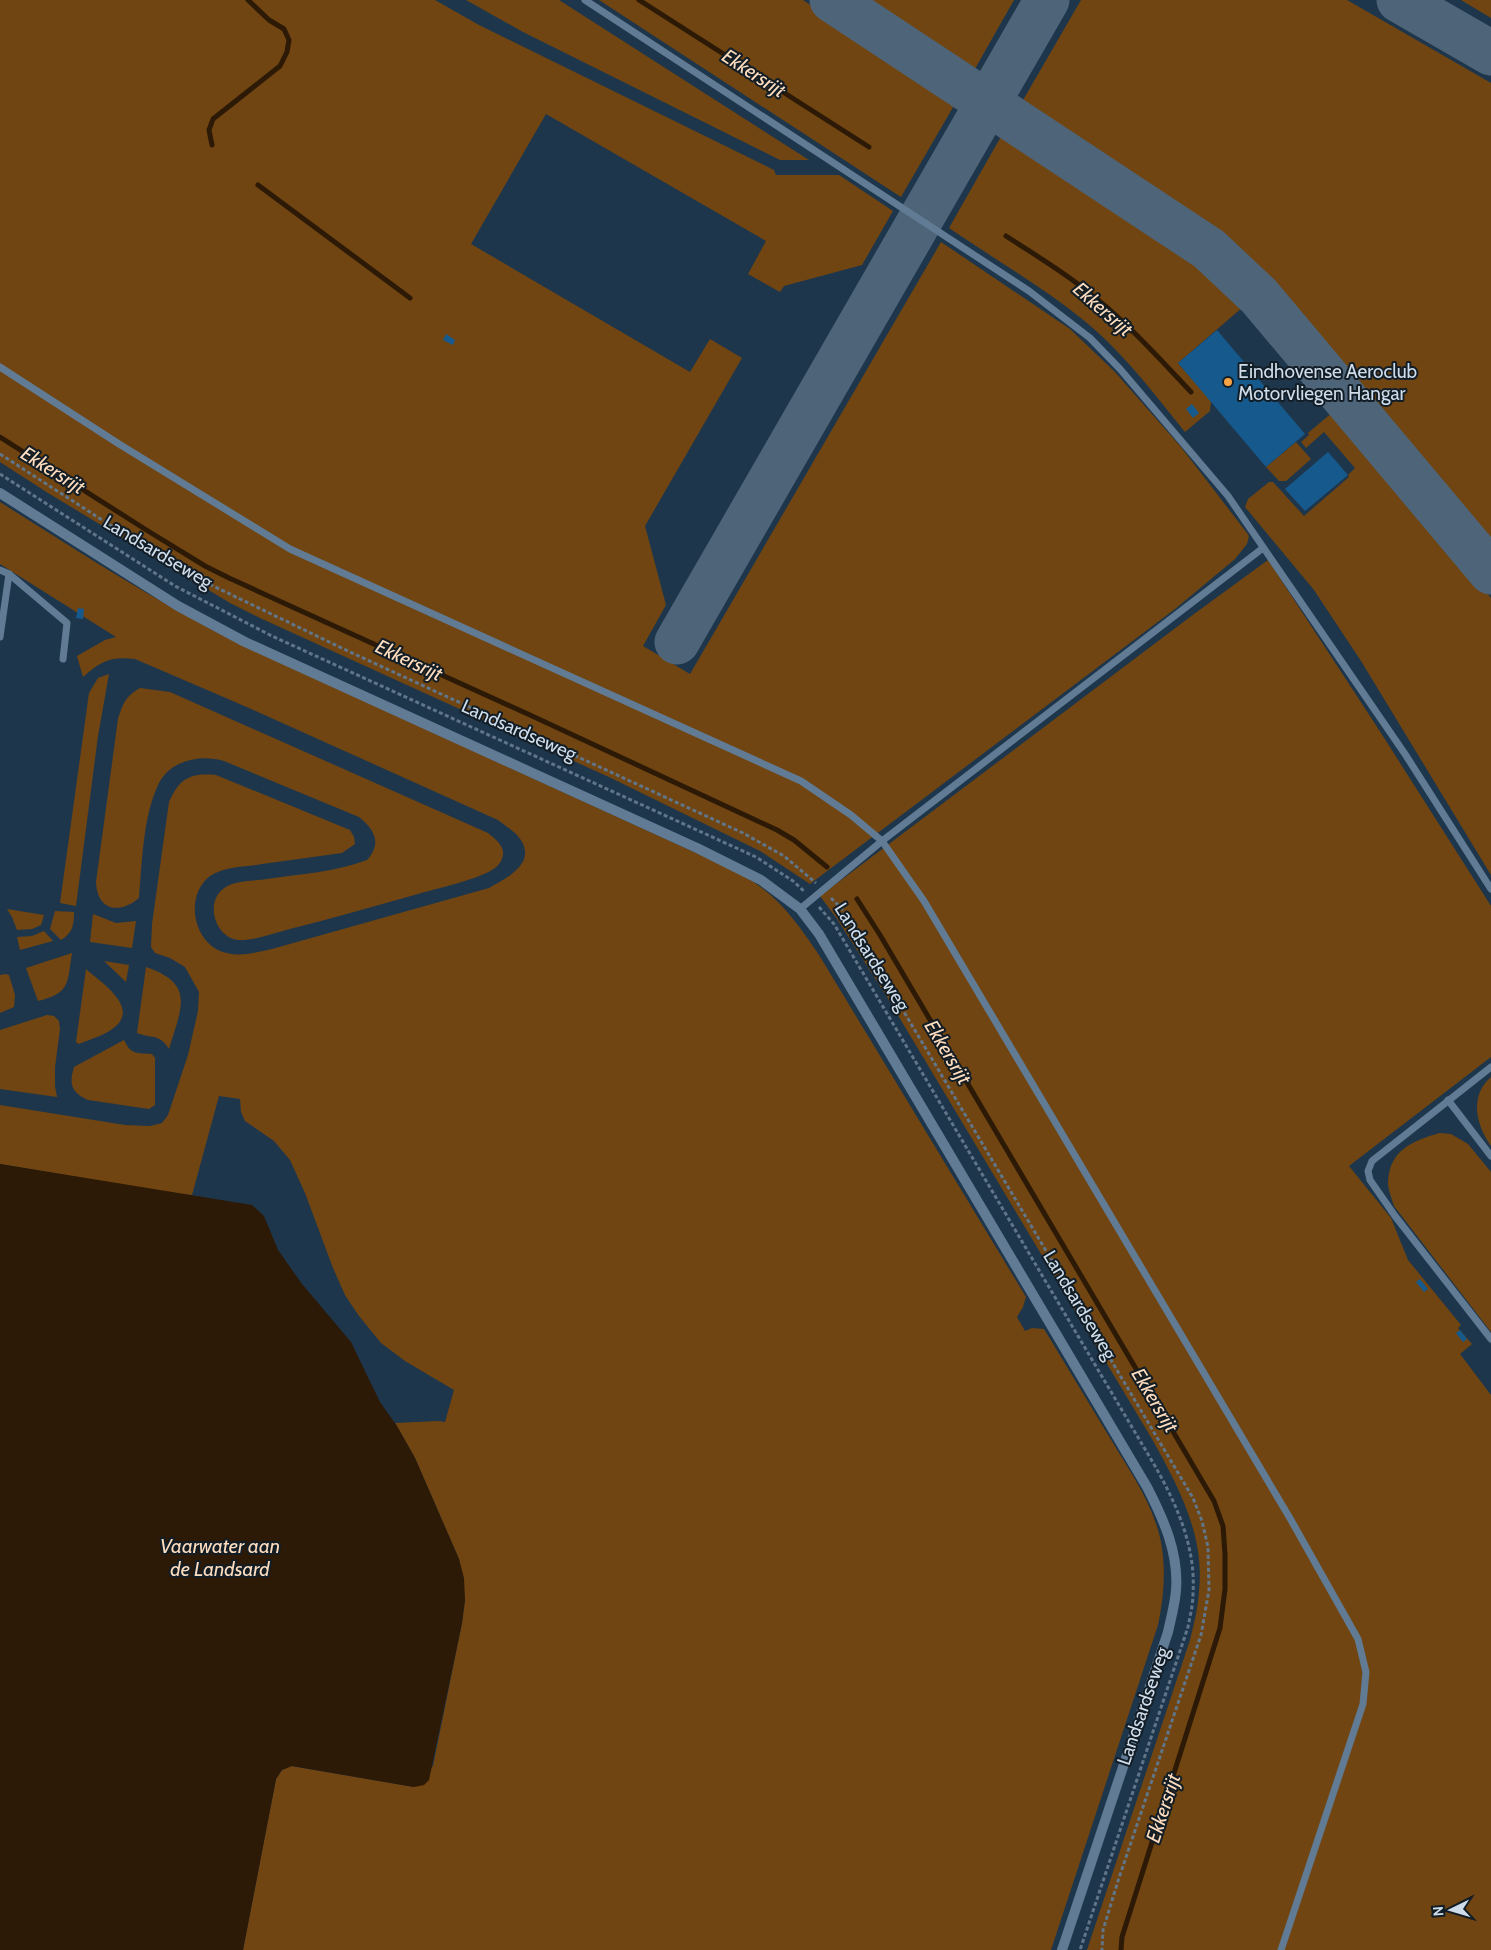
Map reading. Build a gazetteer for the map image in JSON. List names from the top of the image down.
{
  "streets": {
    "street": ["Landsardseweg"]
  },
  "water": ["Ekkersrijt", "Vaarwater aan de Landsard"],
  "places": ["Eindhovense Aeroclub Motorvliegen Hangar"],
  "north": "left"
}
